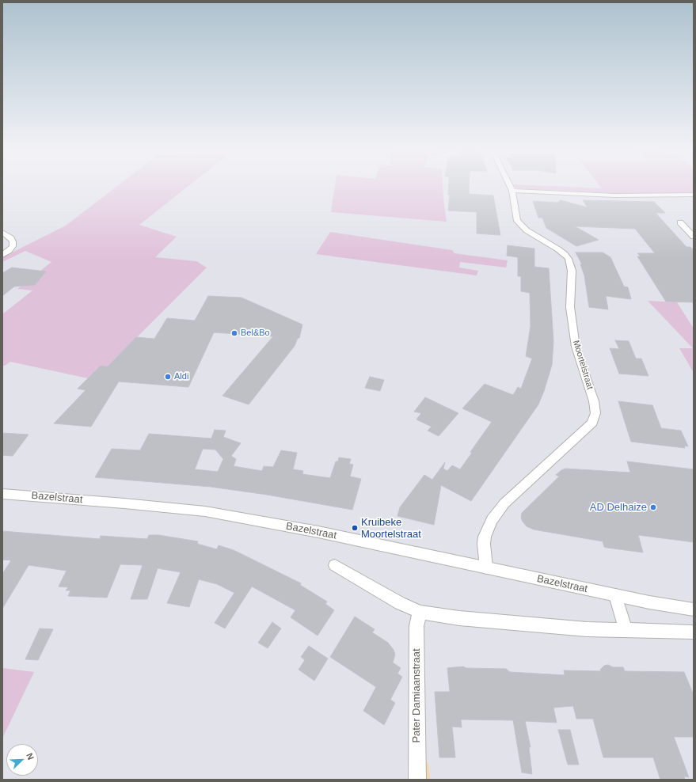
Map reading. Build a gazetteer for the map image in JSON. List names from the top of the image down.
{
  "streets": {
    "street": ["Moortelstraat", "Bazelstraat", "Pater Damiaanstraat"]
  },
  "crossings": [
    ["Moortelstraat", "Bazelstraat"]
  ],
  "places": [
    "Bel&Bo",
    "Aldi",
    "AD Delhaize",
    "Kruibeke Moortelstraat"
  ],
  "north": "top right"
}
